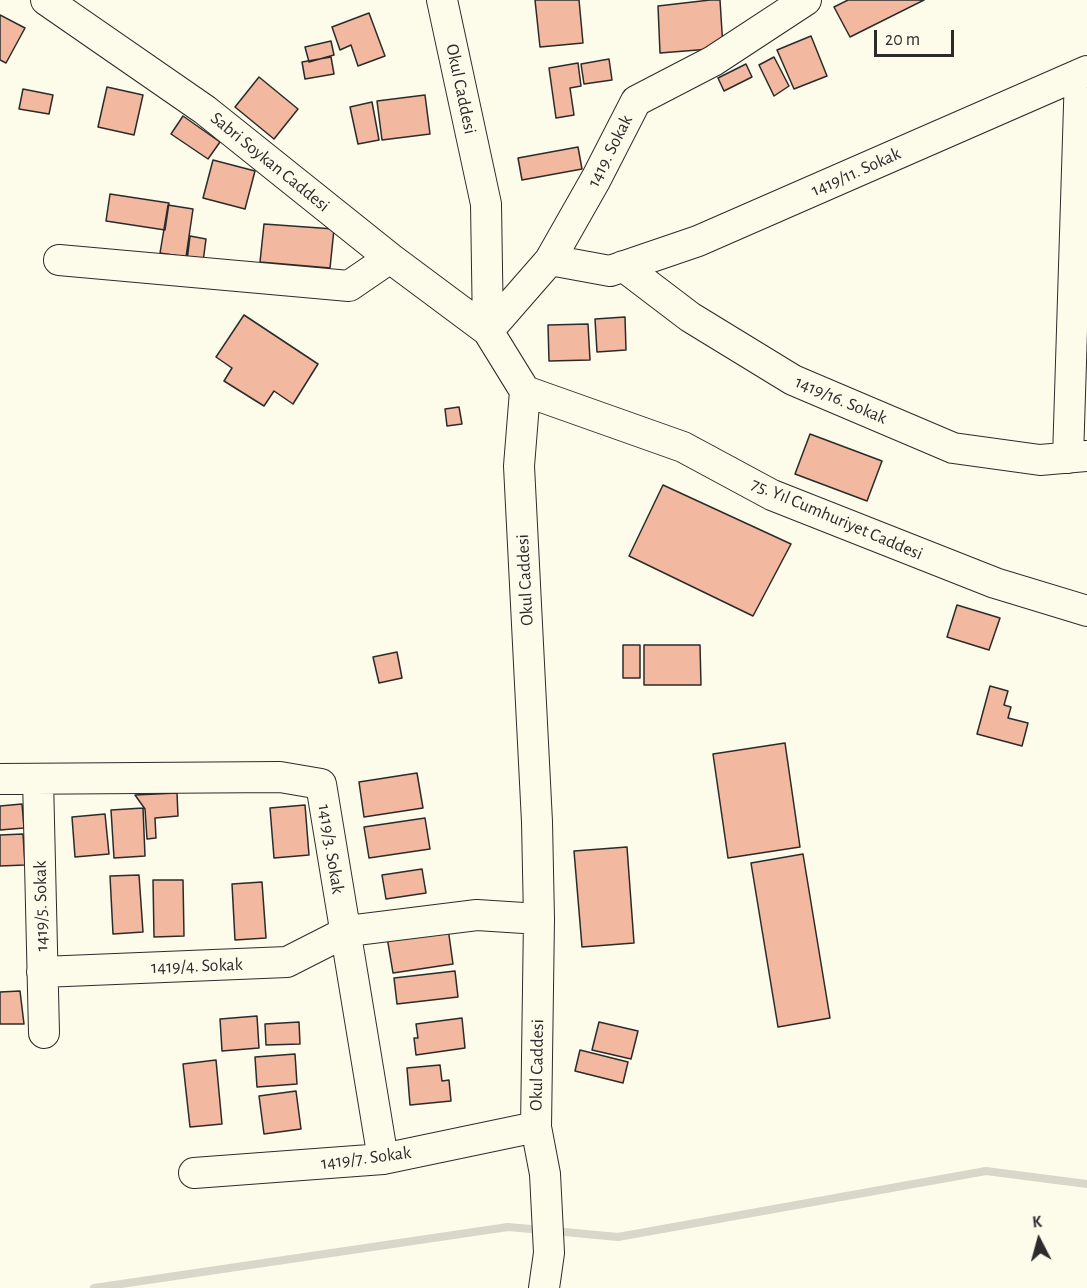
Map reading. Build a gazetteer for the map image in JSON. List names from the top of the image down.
{
  "streets": {
    "street": [
      "Okul Caddesi",
      "1419. Sokak",
      "Sabri Soykan Caddesi",
      "1419/11. Sokak",
      "1419/16. Sokak",
      "75. Yıl Cumhuriyet Caddesi",
      "1419/3. Sokak",
      "1419/5. Sokak",
      "1419/4. Sokak",
      "1419/7. Sokak"
    ]
  },
  "crossings": [
    ["Okul Caddesi", "1419. Sokak"],
    ["Okul Caddesi", "Sabri Soykan Caddesi"],
    ["Okul Caddesi", "75. Yıl Cumhuriyet Caddesi"],
    ["Okul Caddesi", "1419/7. Sokak"],
    ["1419. Sokak", "Sabri Soykan Caddesi"],
    ["1419. Sokak", "1419/11. Sokak"],
    ["1419/11. Sokak", "1419/16. Sokak"],
    ["1419/3. Sokak", "1419/5. Sokak"],
    ["1419/3. Sokak", "1419/4. Sokak"],
    ["1419/3. Sokak", "1419/7. Sokak"],
    ["1419/5. Sokak", "1419/4. Sokak"]
  ],
  "scale_bar": "20 m",
  "north": "top"
}
